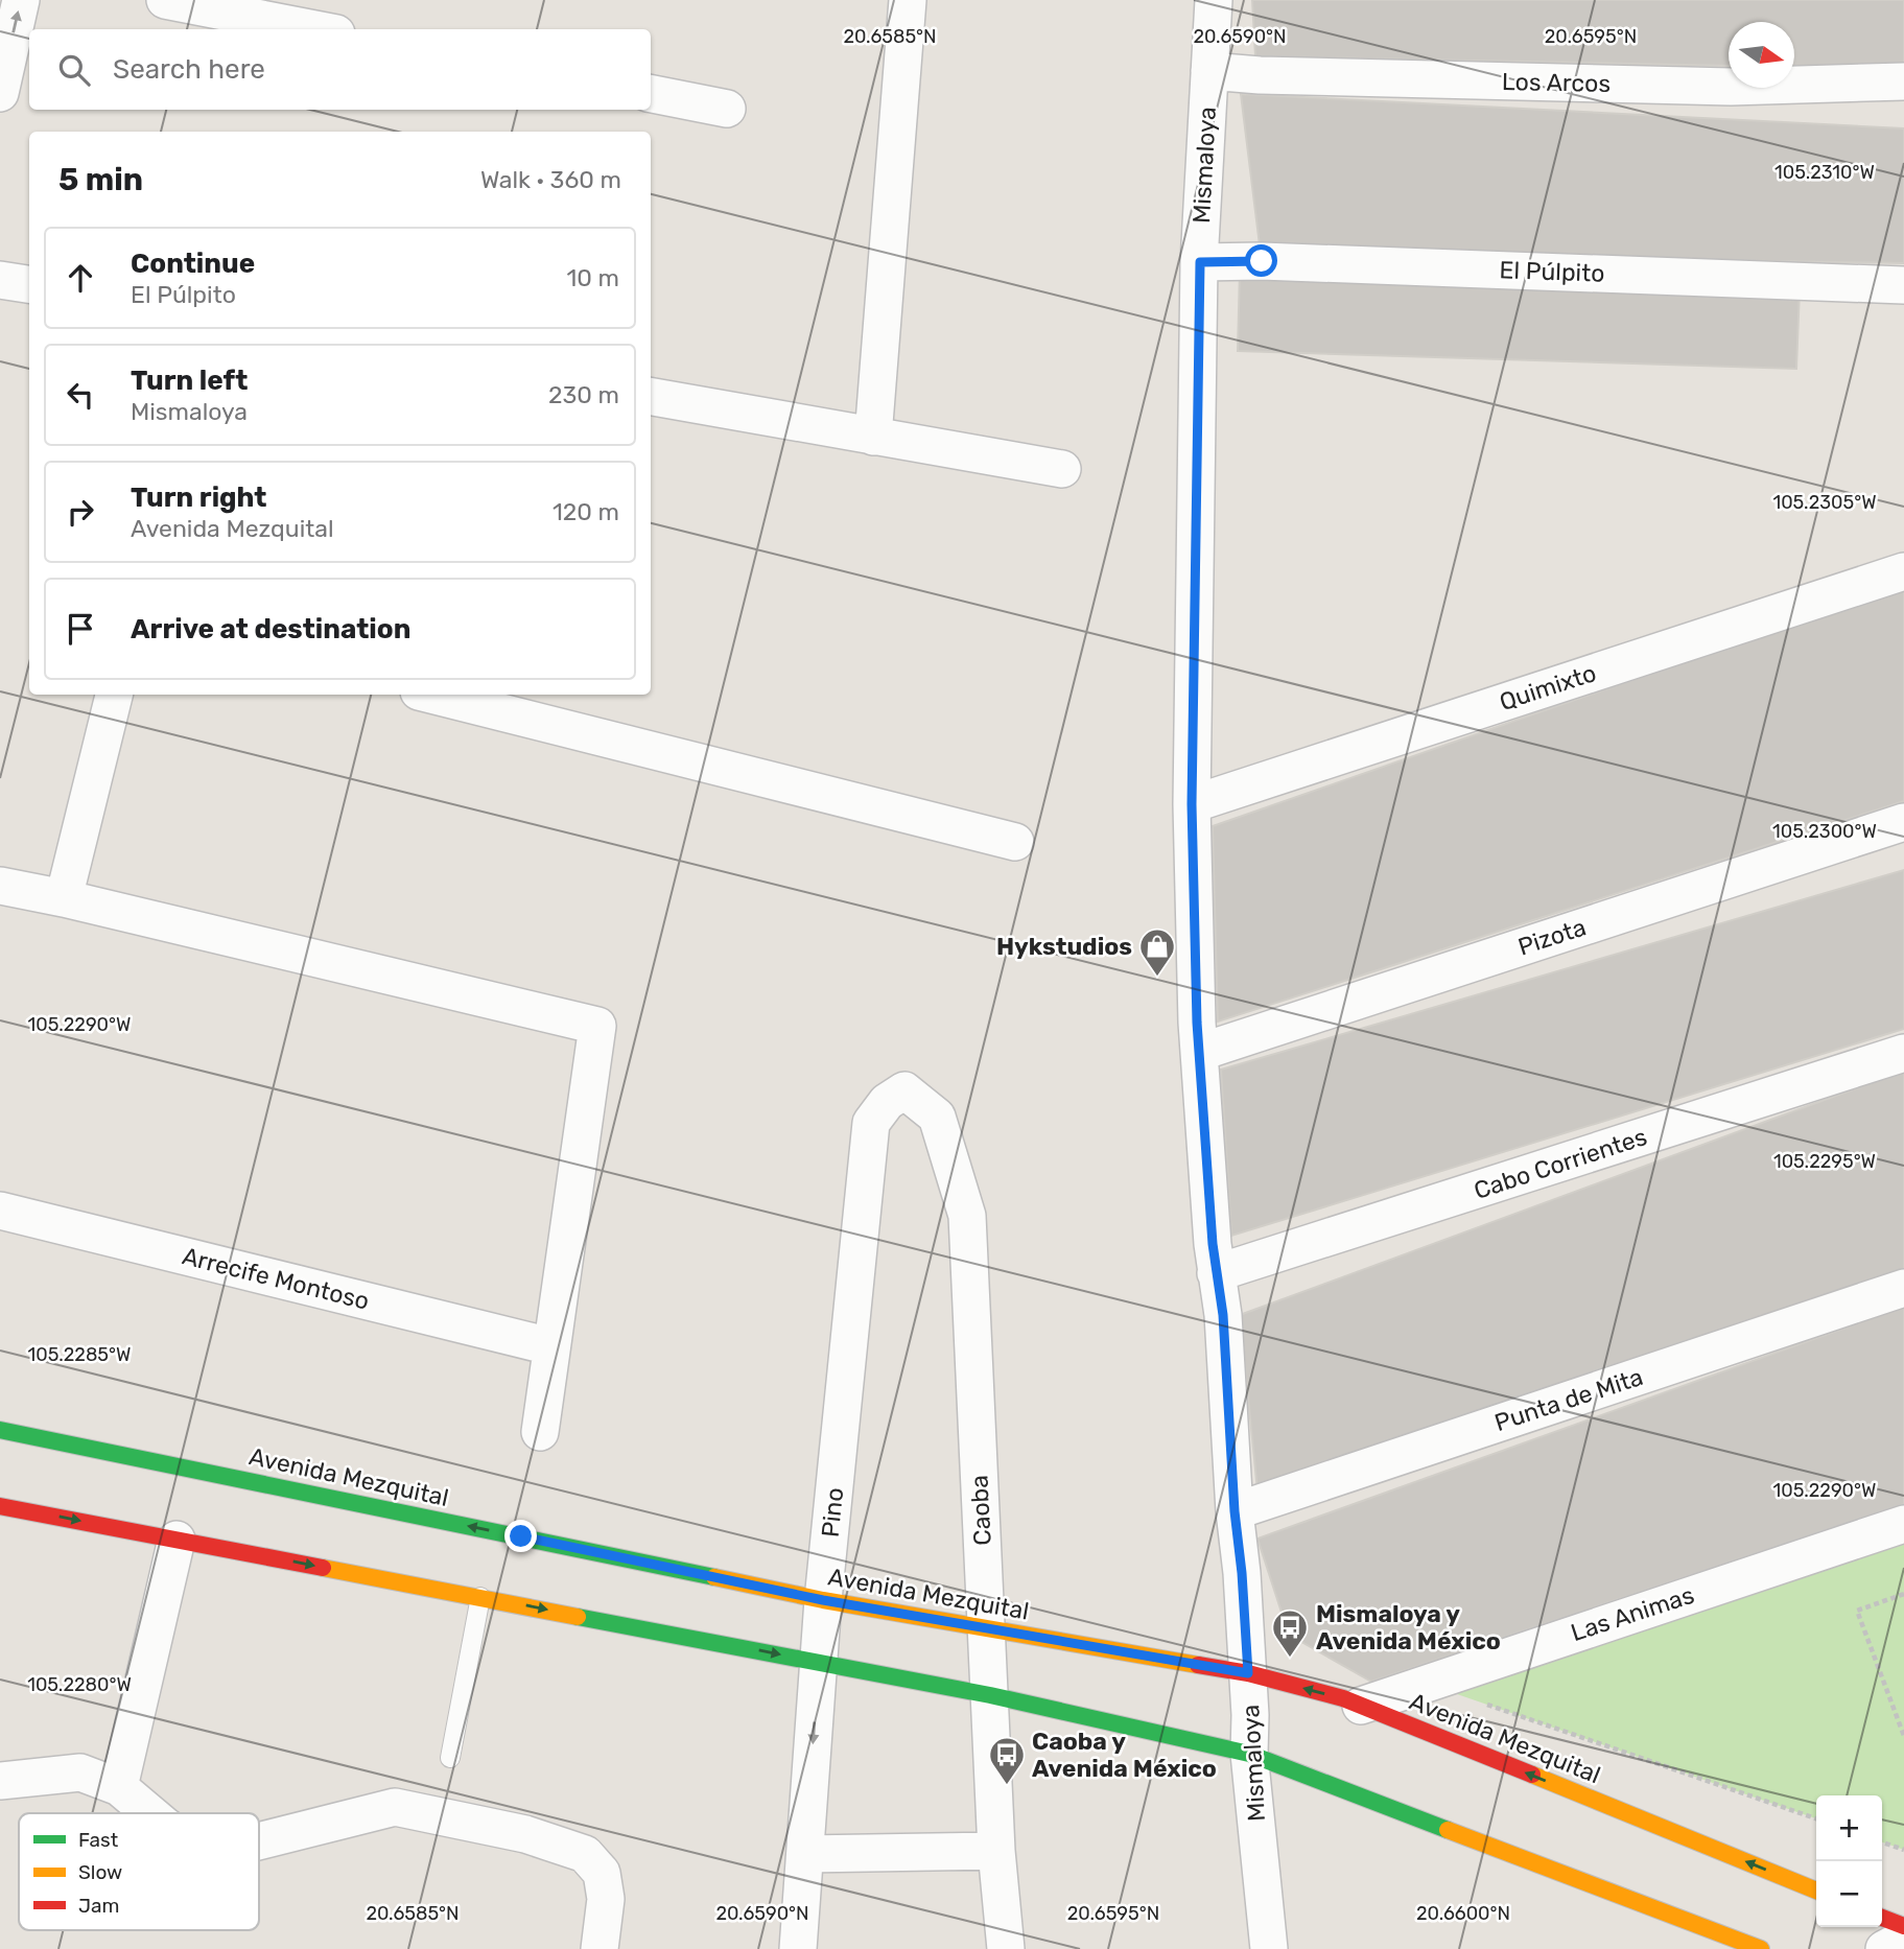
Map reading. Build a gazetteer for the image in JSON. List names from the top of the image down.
{
  "streets": {
    "main road": ["Avenida Mezquital"],
    "street": [
      "Los Arcos",
      "Mismaloya",
      "El Púlpito",
      "Quimixto",
      "Pizota",
      "Cabo Corrientes",
      "Arrecife Montoso",
      "Punta de Mita",
      "Caoba",
      "Pino",
      "Las Animas"
    ]
  },
  "crossings": [
    ["Los Arcos", "Mismaloya"],
    ["Mismaloya", "El Púlpito"],
    ["Mismaloya", "Quimixto"],
    ["Mismaloya", "Pizota"],
    ["Mismaloya", "Cabo Corrientes"],
    ["Mismaloya", "Punta de Mita"],
    ["Mismaloya", "Avenida Mezquital"],
    ["Avenida Mezquital", "Caoba"],
    ["Avenida Mezquital", "Pino"],
    ["Avenida Mezquital", "Las Animas"],
    ["Caoba", "Pino"]
  ],
  "places": {
    "shop": ["Hykstudios"],
    "bus stop": ["Mismaloya y Avenida México", "Caoba y Avenida México"]
  },
  "legend": ["Fast", "Slow", "Jam"],
  "north": "right",
  "page": {
    "search": "Search here",
    "heading": ["5 min", "Walk · 360 m"],
    "list": [
      ["Continue", "El Púlpito", "10 m"],
      ["Turn left", "Mismaloya", "230 m"],
      ["Turn right", "Avenida Mezquital", "120 m"],
      "Arrive at destination"
    ],
    "map_buttons": ["+", "−"]
  },
  "coordinates": [
    "20.6585°N",
    "20.6590°N",
    "20.6595°N",
    "105.2310°W",
    "105.2305°W",
    "105.2300°W",
    "105.2290°W",
    "105.2295°W",
    "105.2285°W",
    "105.2280°W",
    "20.6600°N"
  ]
}
